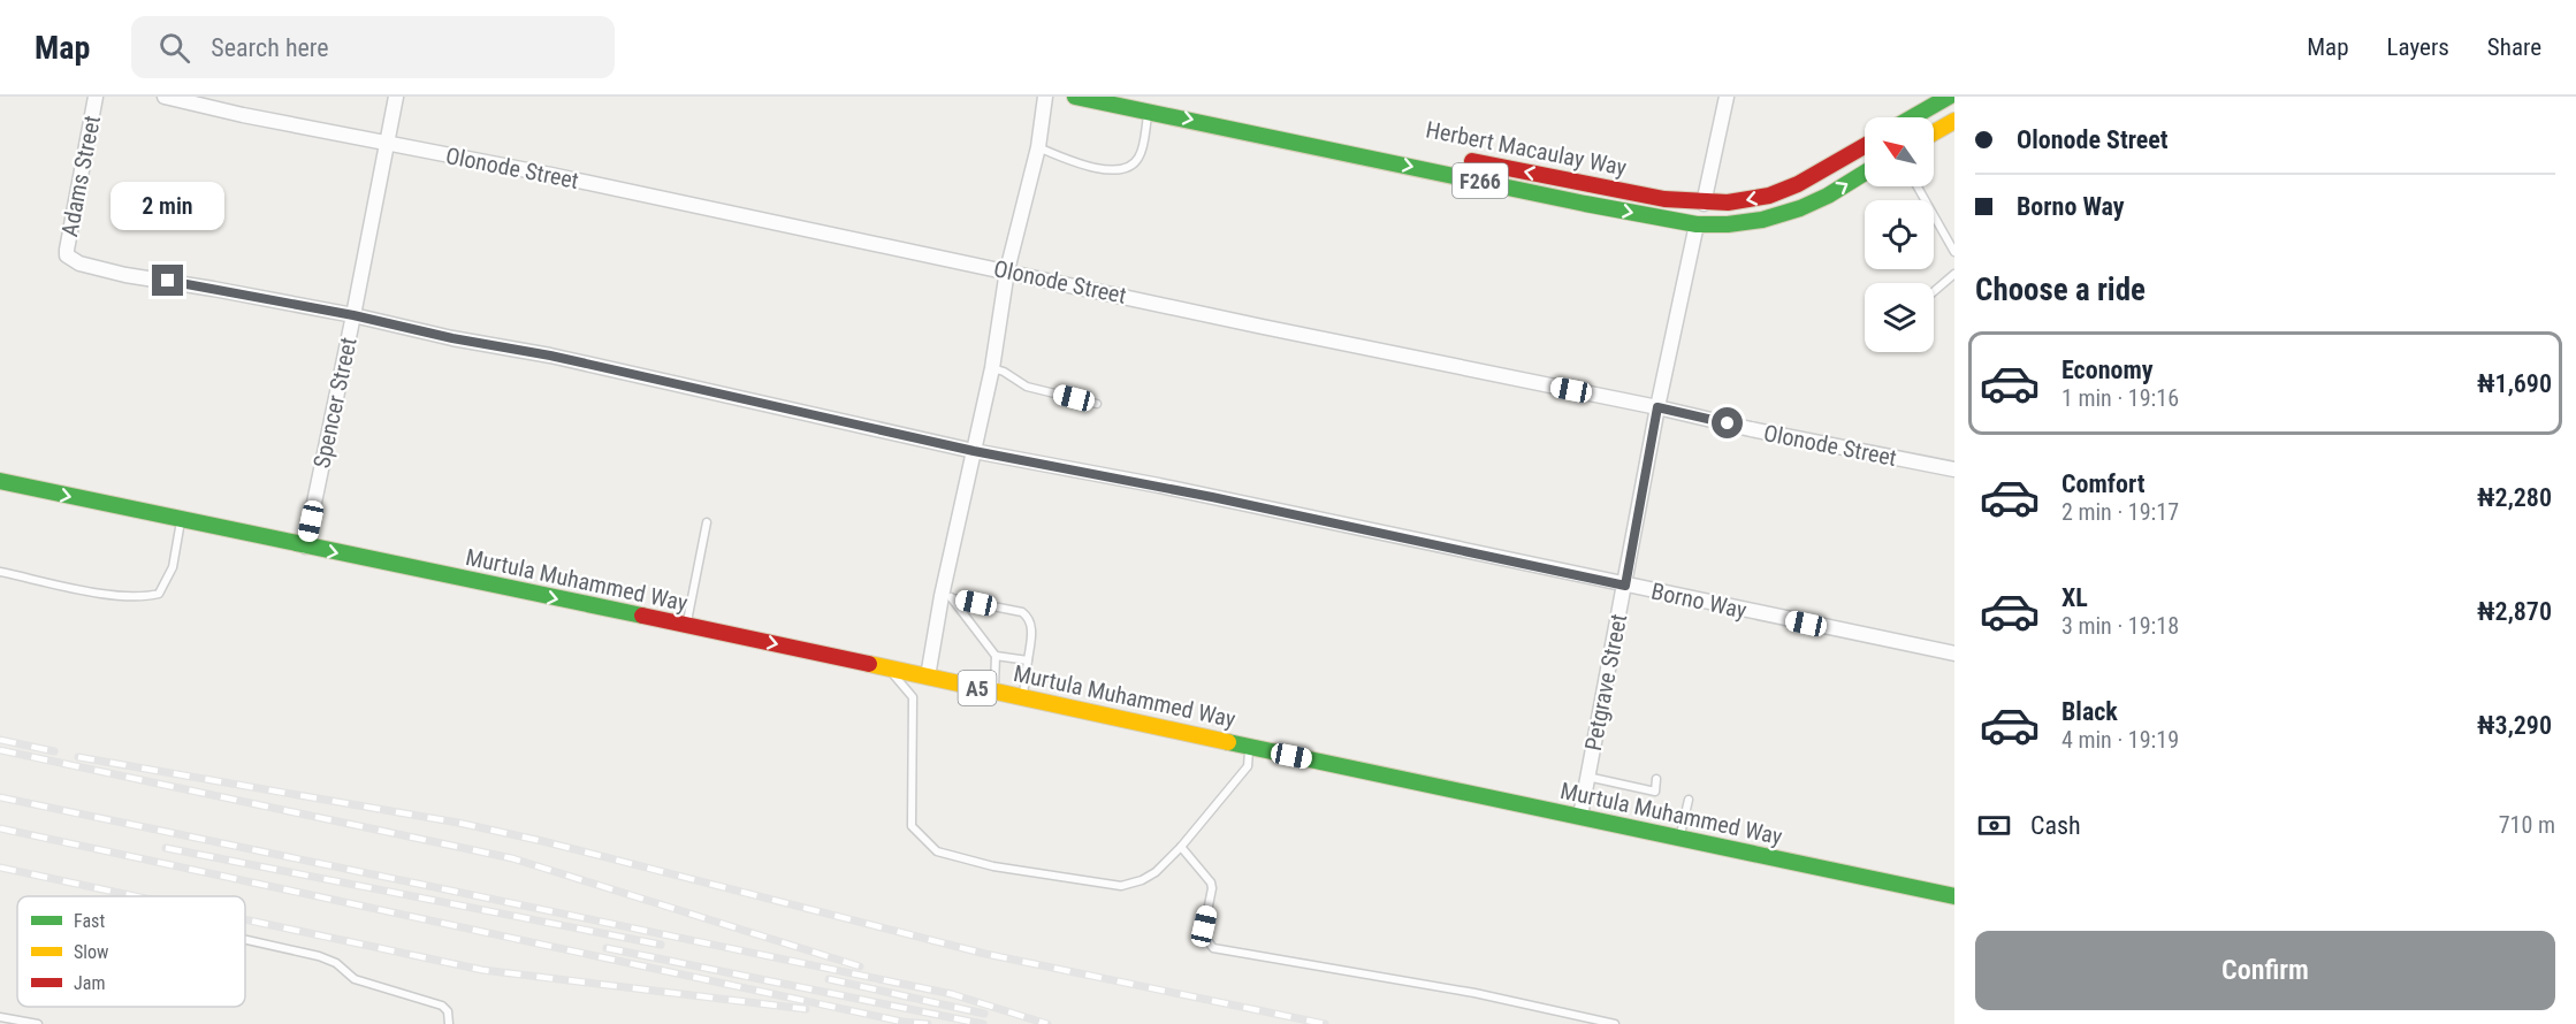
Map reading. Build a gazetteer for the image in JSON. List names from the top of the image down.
{
  "streets": {
    "main road": [
      "Herbert Macaulay Way",
      "F266",
      "Murtula Muhammed Way",
      "A5"
    ],
    "street": [
      "Olonode Street",
      "Adams Street",
      "Spencer Street",
      "Borno Way",
      "Petgrave Street"
    ]
  },
  "crossings": [
    ["Herbert Macaulay Way", "Petgrave Street"],
    ["Olonode Street", "Spencer Street"],
    ["Olonode Street", "Petgrave Street"],
    ["Adams Street", "Borno Way"],
    ["Spencer Street", "Murtula Muhammed Way"],
    ["Spencer Street", "Borno Way"],
    ["Murtula Muhammed Way", "Petgrave Street"],
    ["Borno Way", "Petgrave Street"]
  ],
  "one_way": ["Murtula Muhammed Way"],
  "legend": ["Fast", "Slow", "Jam"],
  "north": "top left",
  "page": {
    "header": "Map",
    "search": "Search here",
    "nav": ["Map", "Layers", "Share"],
    "banner": ["Olonode Street", "Borno Way"],
    "bubble": "2 min",
    "heading": "Choose a ride",
    "list": [
      {
        "name": "Economy",
        "note": "1 min · 19:16",
        "value": "₦1,690"
      },
      {
        "name": "Comfort",
        "note": "2 min · 19:17",
        "value": "₦2,280"
      },
      {
        "name": "XL",
        "note": "3 min · 19:18",
        "value": "₦2,870"
      },
      {
        "name": "Black",
        "note": "4 min · 19:19",
        "value": "₦3,290"
      }
    ],
    "pay": ["Cash", "710 m"],
    "buttons": "Confirm"
  }
}
